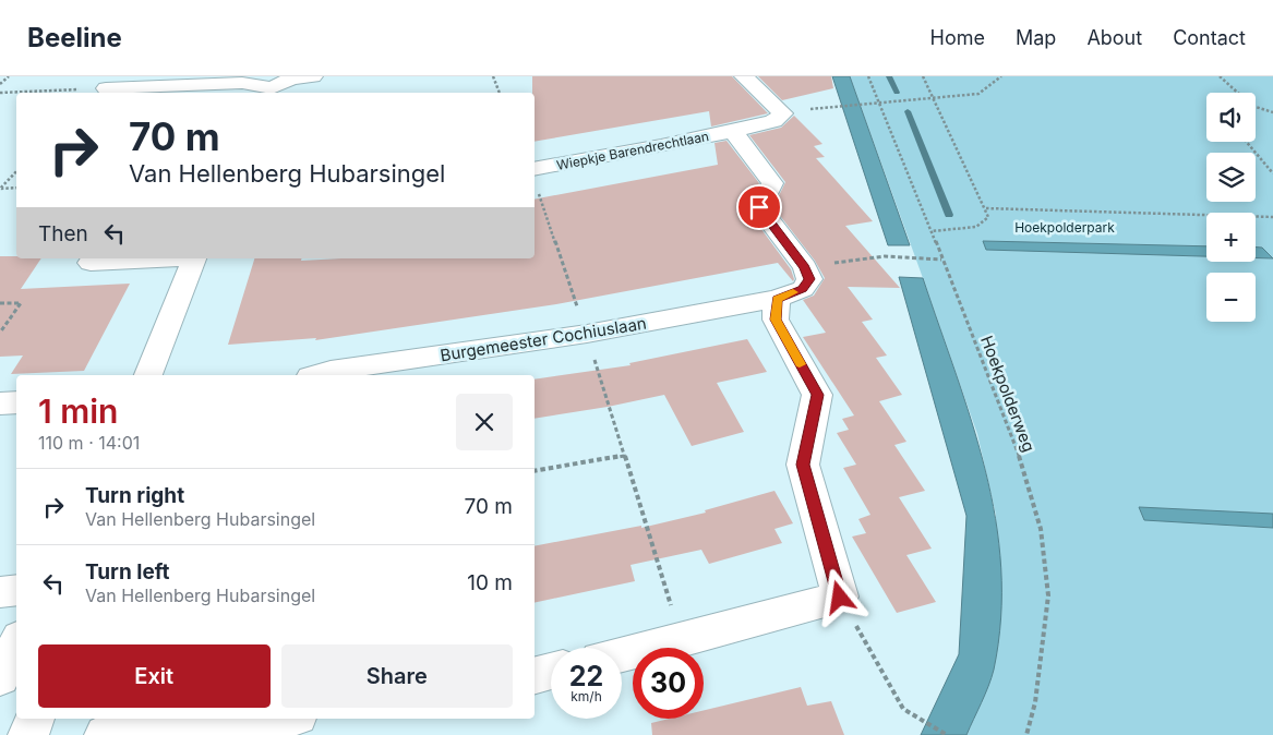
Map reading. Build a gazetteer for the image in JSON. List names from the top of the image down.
{
  "streets": {
    "street": ["Wiepkje Barendrechtlaan", "Burgemeester Cochiuslaan"],
    "path": ["Hoekpolderweg"]
  },
  "parks": ["Hoekpolderpark"],
  "page": {
    "header": "Beeline",
    "nav": [
      "Home",
      "Map",
      "About",
      "Contact"
    ],
    "map_buttons": ["+", "−"],
    "turn": ["70 m", "Van Hellenberg Hubarsingel"],
    "then": "Then",
    "heading": ["1 min", "110 m · 14:01"],
    "list": [
      {
        "name": "Turn right",
        "note": "Van Hellenberg Hubarsingel",
        "value": "70 m"
      },
      {
        "name": "Turn left",
        "note": "Van Hellenberg Hubarsingel",
        "value": "10 m"
      }
    ],
    "buttons": ["Exit", "Share"],
    "speed": "22 km/h",
    "limit": "30"
  }
}
